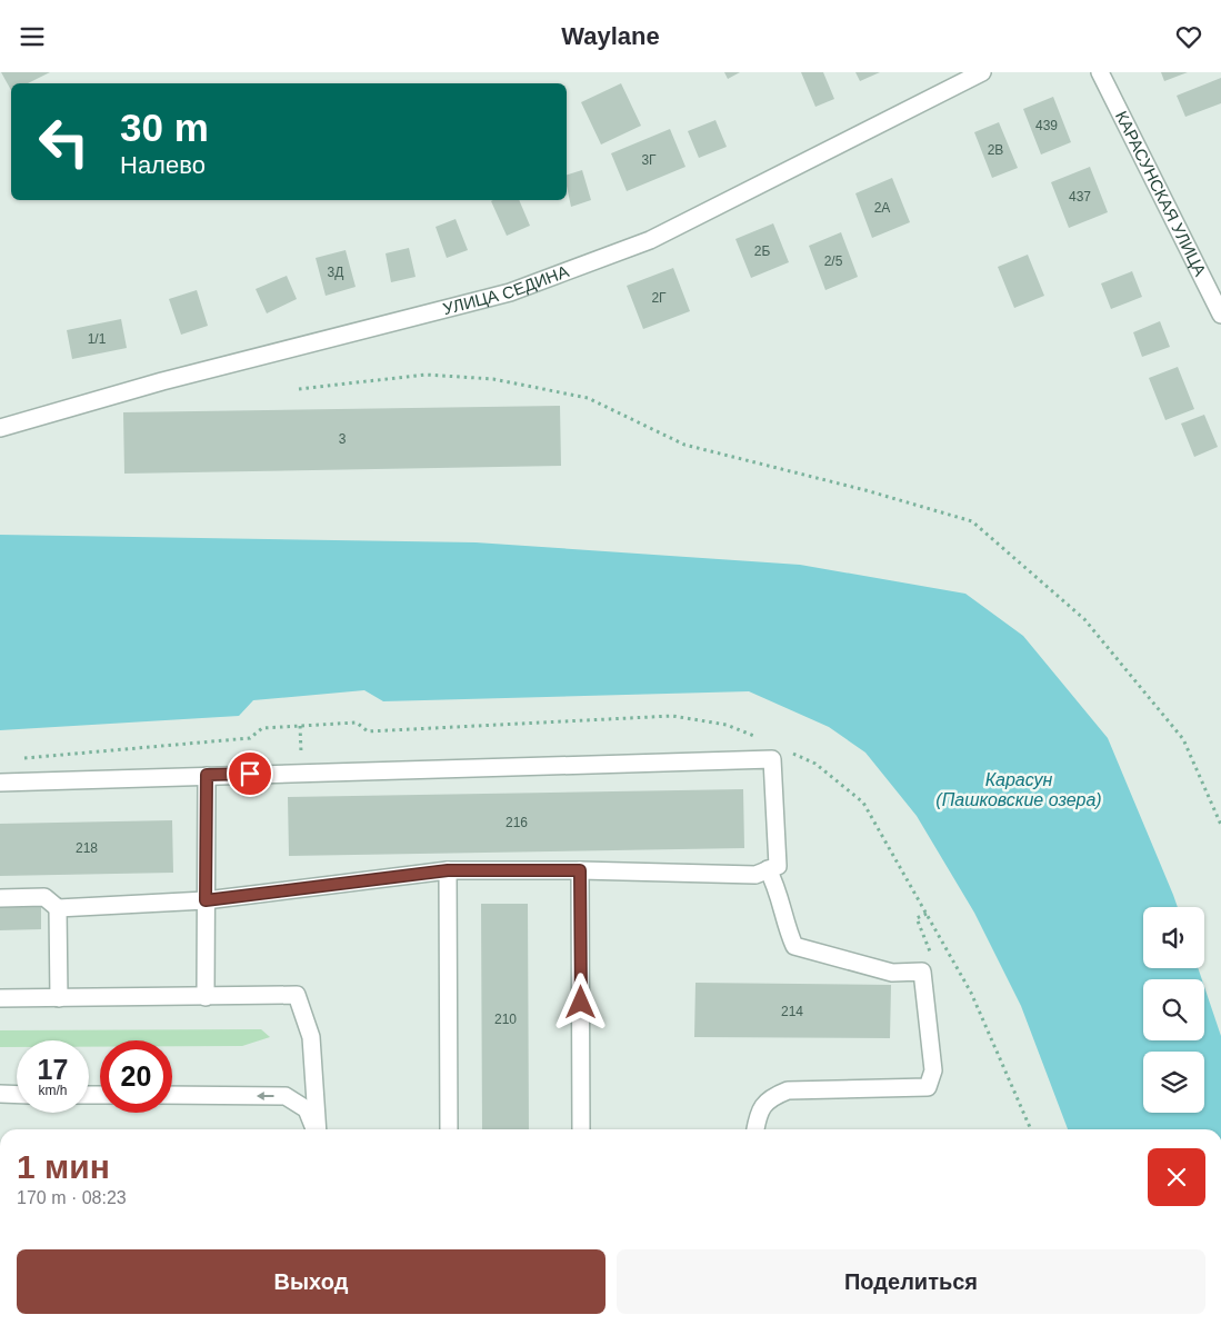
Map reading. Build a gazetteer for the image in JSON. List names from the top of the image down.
{
  "streets": {
    "street": ["КАРАСУНСКАЯ УЛИЦА", "УЛИЦА СЕДИНА"]
  },
  "water": ["Карасун (Пашковские озера)"],
  "house_numbers": [
    "439",
    "2В",
    "3Г",
    "437",
    "2А",
    "2Б",
    "2/5",
    "3Д",
    "2Г",
    "1/1",
    "3",
    "216",
    "218",
    "214",
    "210"
  ],
  "page": {
    "header": "Waylane",
    "turn": ["30 m", "Налево"],
    "speed": "17 km/h",
    "limit": "20",
    "heading": ["1 мин", "170 m · 08:23"],
    "buttons": ["Выход", "Поделиться"]
  }
}
